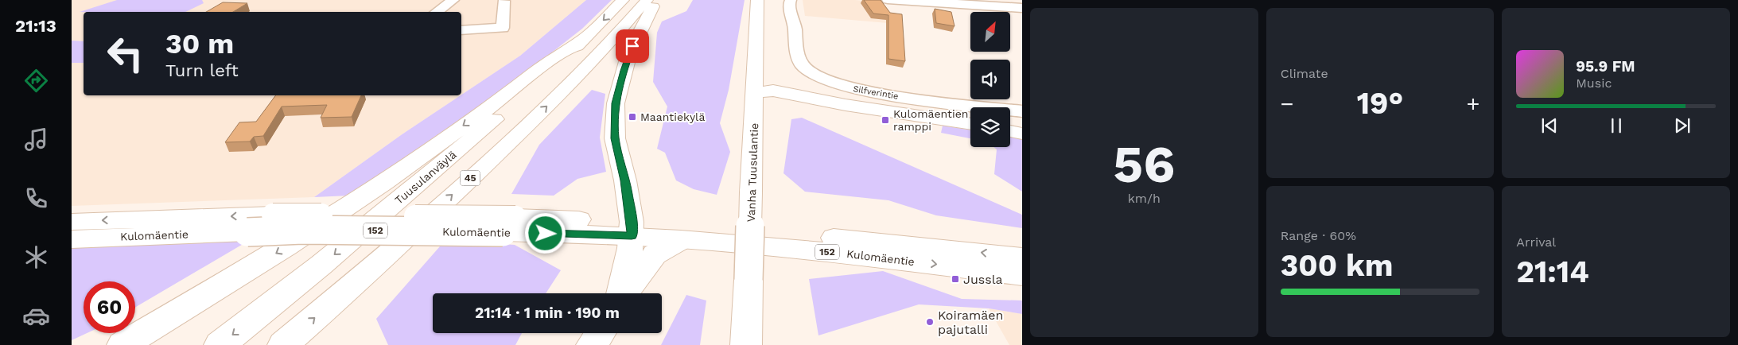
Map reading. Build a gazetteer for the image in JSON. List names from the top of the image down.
{
  "streets": {
    "main road": [
      "Vanha Tuusulantie",
      "Tuusulanväylä",
      "45",
      "152",
      "Kulomäentie"
    ],
    "street": ["Silfverintie"]
  },
  "places": {
    "transit": ["Maantiekylä", "Kulomäentien ramppi", "Jussla"],
    "other": ["Koiramäen pajutalli"]
  },
  "north": "top right",
  "page": {
    "tabs": "21:13",
    "tile": [
      ["56", "km/h"],
      "Climate",
      ["Range · 60%", "300 km"],
      ["Arrival", "21:14"]
    ],
    "turn": ["30 m", "Turn left"],
    "song": ["95.9 FM", "Music"],
    "heat": ["−", "19°", "+"],
    "limit": "60",
    "trip": "21:14 · 1 min · 190 m"
  }
}
